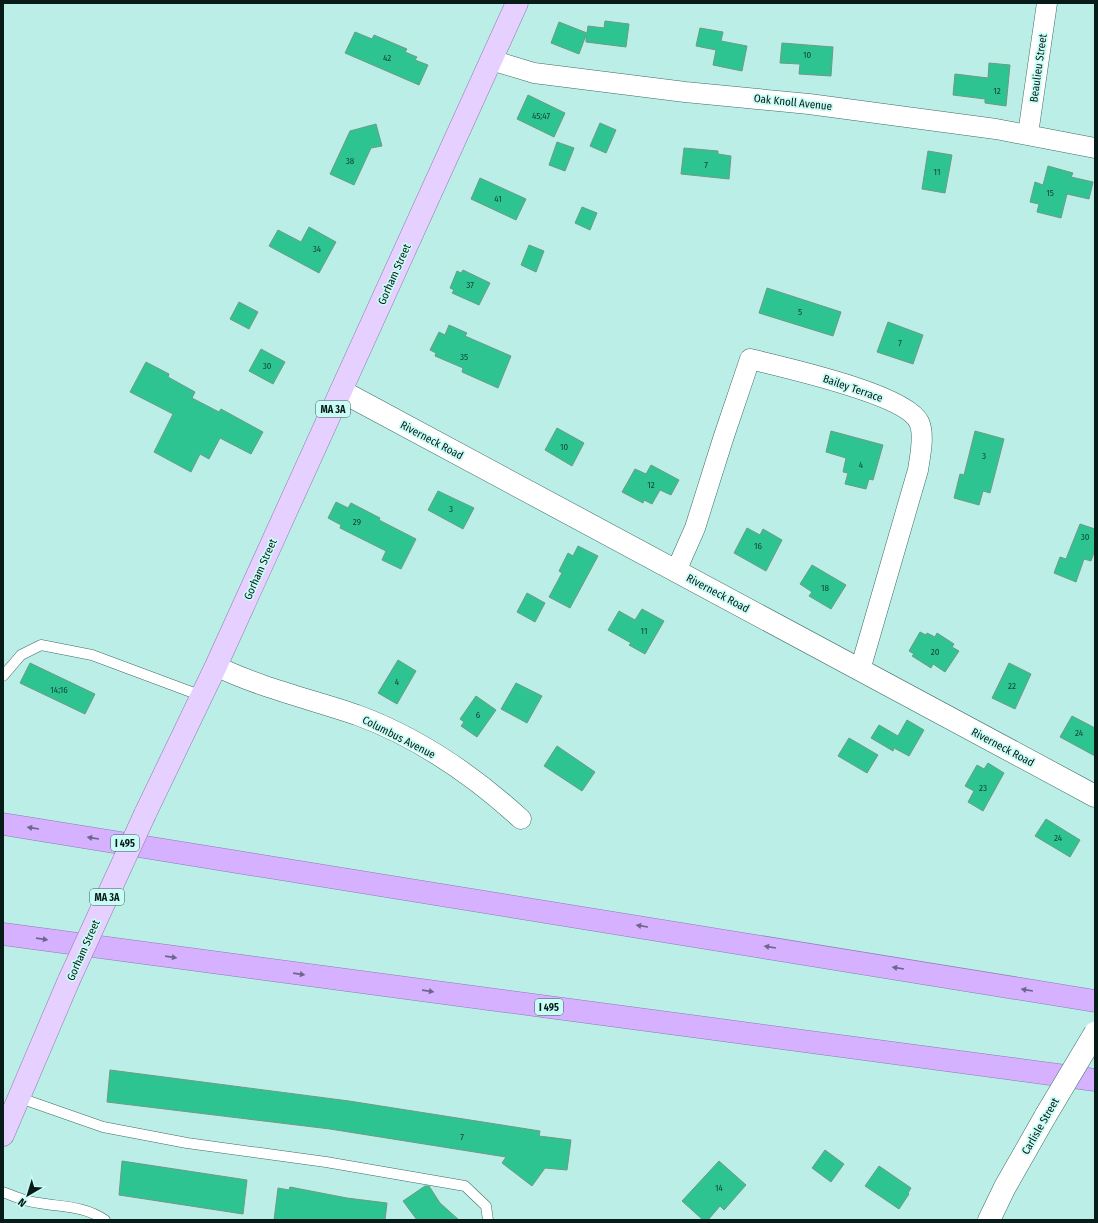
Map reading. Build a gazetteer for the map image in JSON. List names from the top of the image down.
{
  "streets": {
    "highway": ["I 495"],
    "main road": [
      "Gorham Street",
      "MA 3A",
      "Riverneck Road",
      "Carlisle Street"
    ],
    "street": [
      "Beaulieu Street",
      "Oak Knoll Avenue",
      "Bailey Terrace",
      "Columbus Avenue"
    ]
  },
  "crossings": [
    ["Beaulieu Street", "Oak Knoll Avenue"],
    ["Oak Knoll Avenue", "Gorham Street"],
    ["Gorham Street", "Riverneck Road"],
    ["Gorham Street", "Columbus Avenue"],
    ["Bailey Terrace", "Riverneck Road"]
  ],
  "house_numbers": [
    "10",
    "42",
    "12",
    "45;47",
    "38",
    "7",
    "11",
    "15",
    "41",
    "34",
    "37",
    "5",
    "7",
    "35",
    "30",
    "10",
    "3",
    "4",
    "12",
    "3",
    "29",
    "30",
    "16",
    "18",
    "11",
    "20",
    "4",
    "22",
    "14;16",
    "6",
    "24",
    "23",
    "24",
    "7",
    "14"
  ],
  "north": "bottom left"
}
